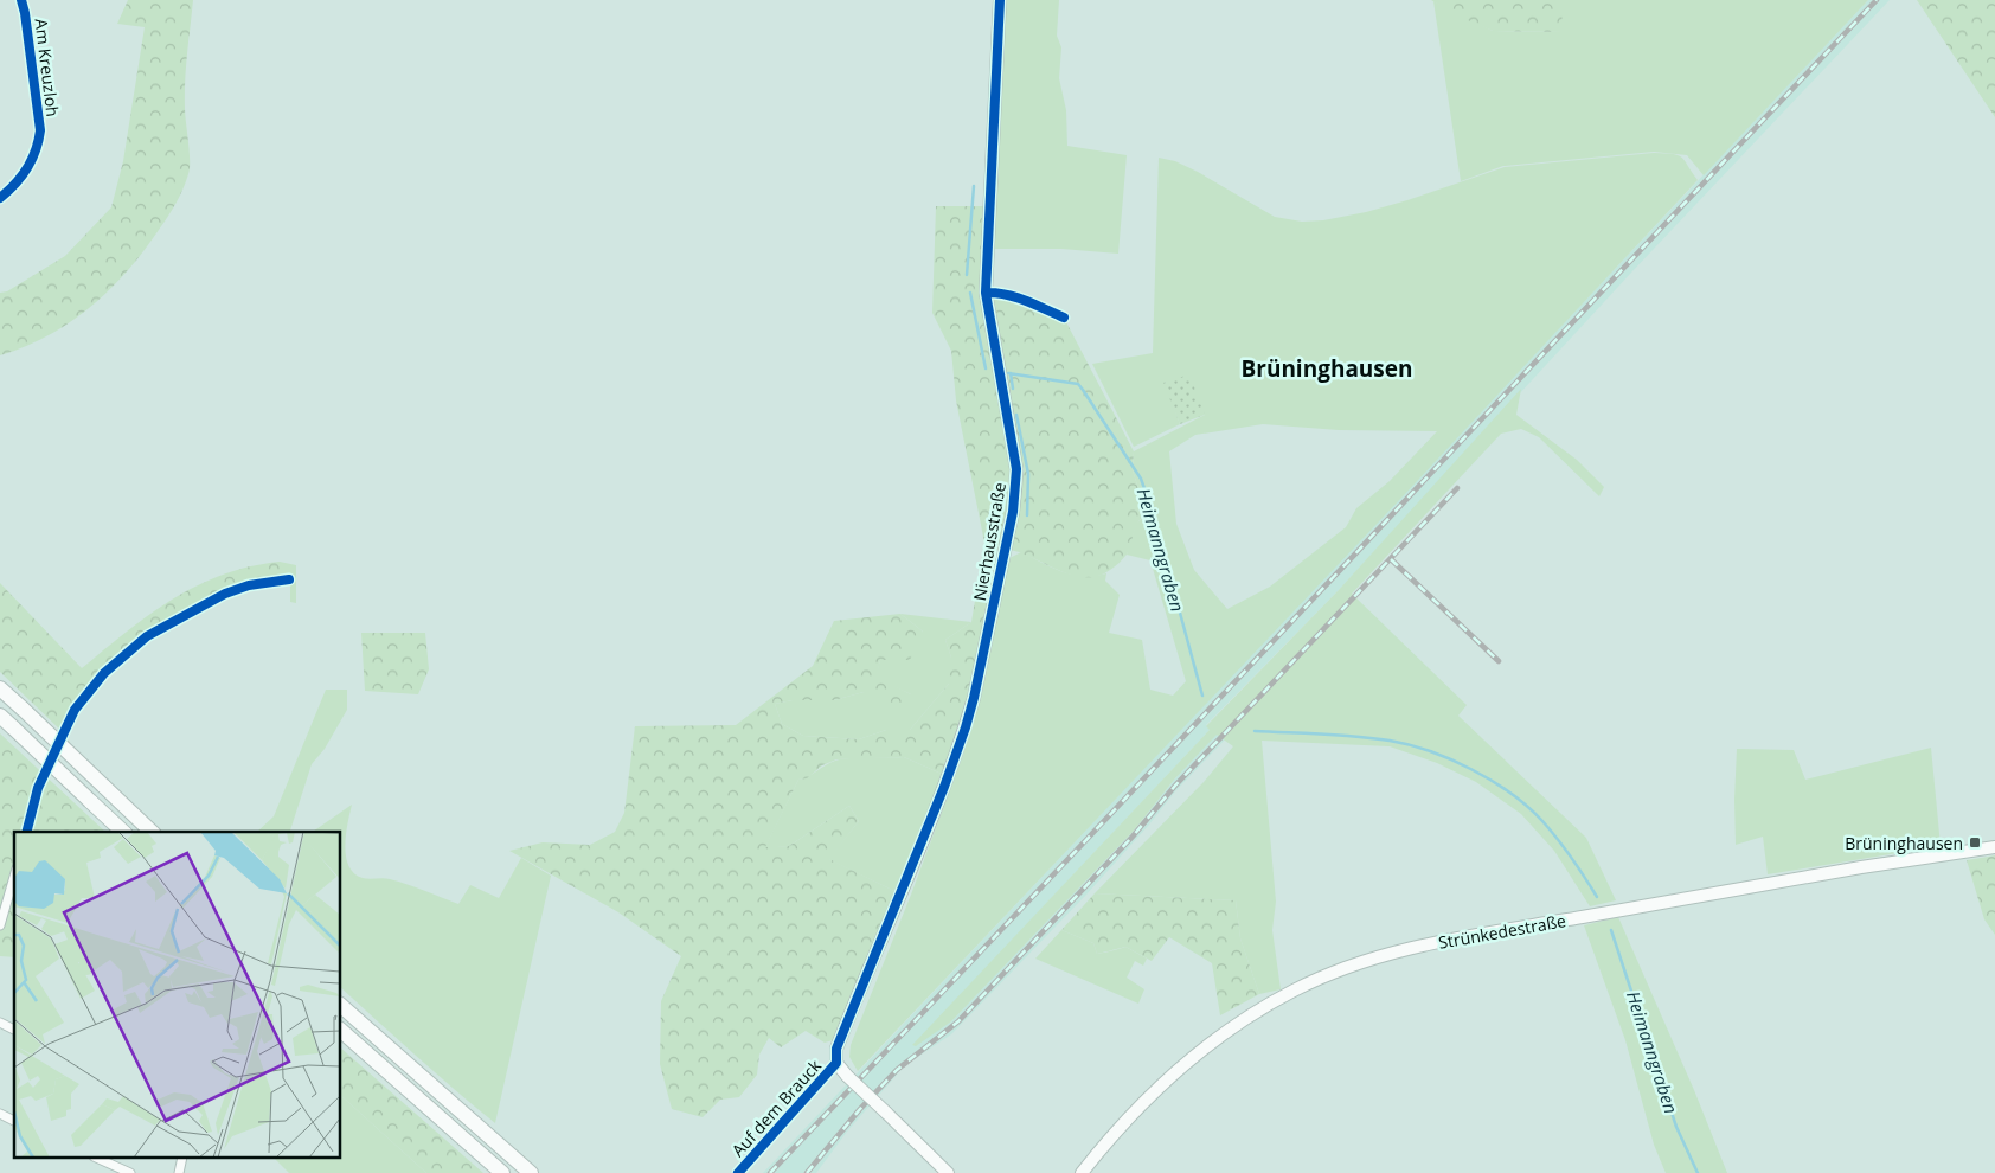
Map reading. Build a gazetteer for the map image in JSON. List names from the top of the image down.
{
  "streets": {
    "main road": ["Nierhausstraße", "Strünkedestraße"],
    "street": ["Am Kreuzloh", "Auf dem Brauck"]
  },
  "crossings": [
    ["Nierhausstraße", "Auf dem Brauck"]
  ],
  "districts": ["Brüninghausen"],
  "water": ["Heimanngraben"],
  "places": {
    "transit": ["Brüninghausen"]
  }
}
